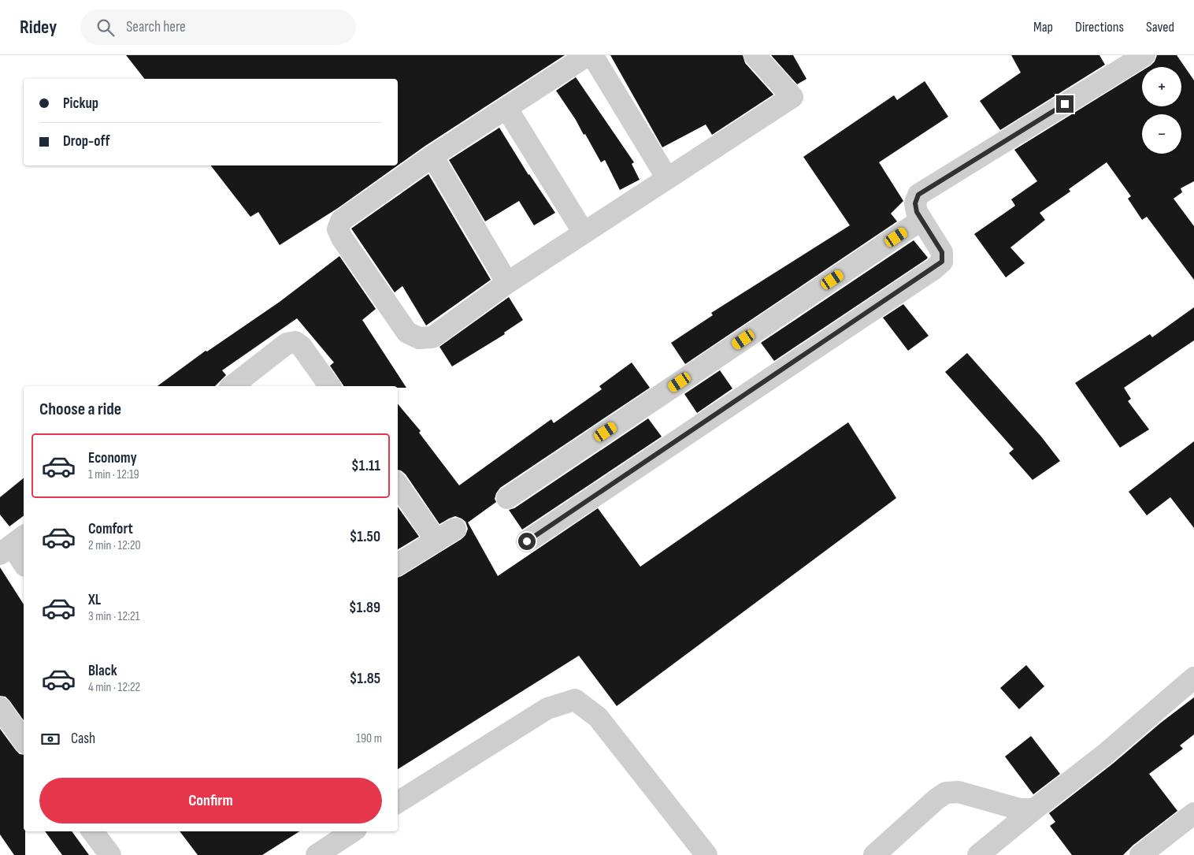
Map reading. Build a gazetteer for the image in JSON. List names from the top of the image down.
{
  "page": {
    "header": "Ridey",
    "search": "Search here",
    "nav": ["Map", "Directions", "Saved"],
    "map_buttons": ["+", "−"],
    "banner": ["Pickup", "Drop-off"],
    "heading": "Choose a ride",
    "list": [
      {
        "name": "Economy",
        "note": "1 min · 12:19",
        "value": "$1.11"
      },
      {
        "name": "Comfort",
        "note": "2 min · 12:20",
        "value": "$1.50"
      },
      {
        "name": "XL",
        "note": "3 min · 12:21",
        "value": "$1.89"
      },
      {
        "name": "Black",
        "note": "4 min · 12:22",
        "value": "$1.85"
      }
    ],
    "pay": ["Cash", "190 m"],
    "buttons": "Confirm"
  }
}
